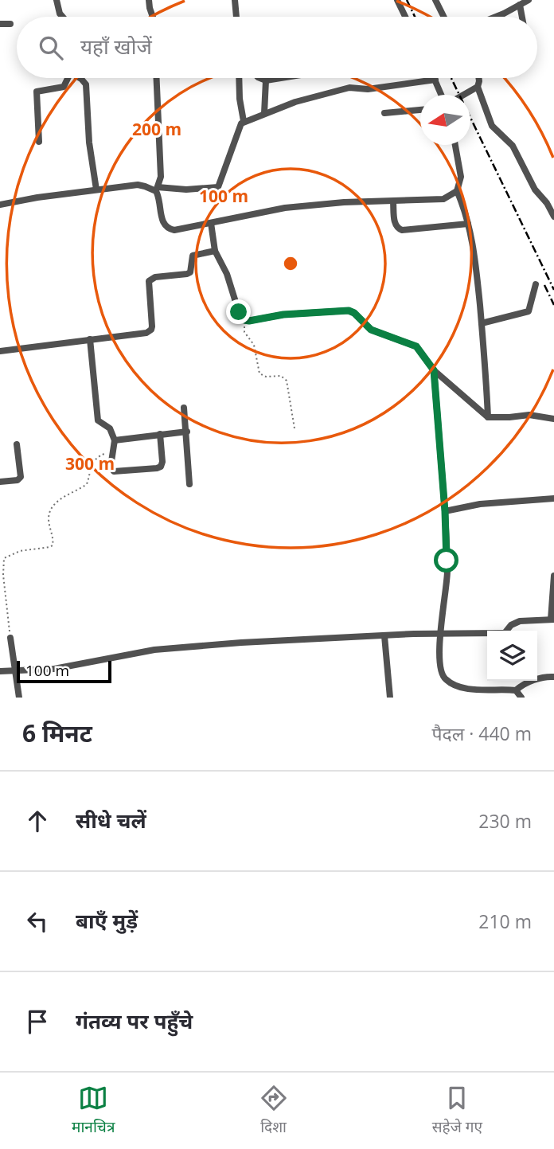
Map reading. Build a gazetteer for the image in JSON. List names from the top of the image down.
{
  "scale_bar": "100 m",
  "north": "left",
  "page": {
    "search": "यहाँ खोजें",
    "scale": "100 m",
    "heading": ["6 मिनट", "पैदल · 440 m"],
    "list": [
      ["सीधे चलें", "230 m"],
      ["बाएँ मुड़ें", "210 m"],
      "गंतव्य पर पहुँचे"
    ],
    "nav": ["मानचित्र", "दिशा", "सहेजे गए"]
  },
  "rings": ["200 m", "100 m", "300 m"]
}
